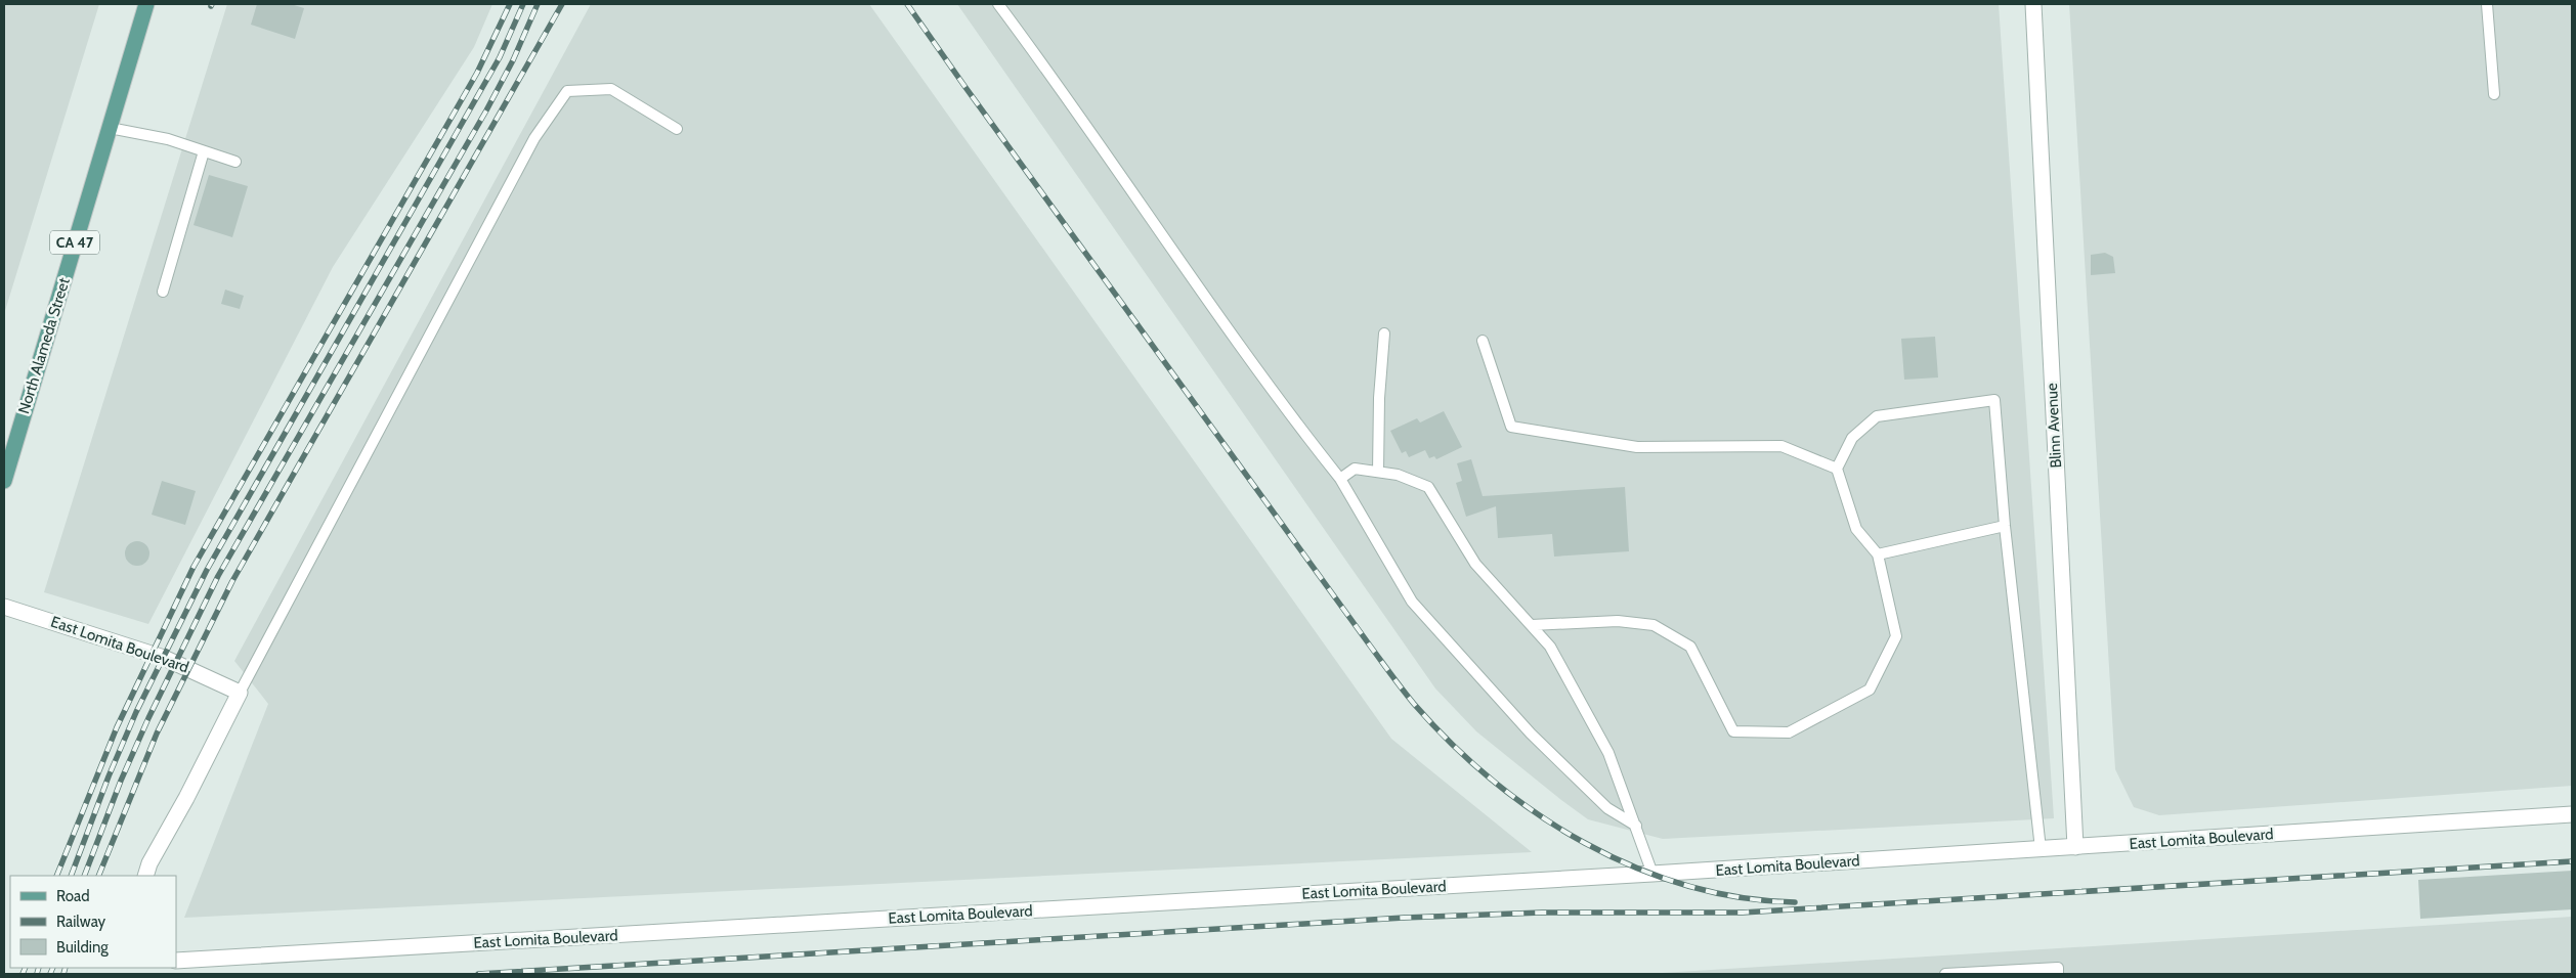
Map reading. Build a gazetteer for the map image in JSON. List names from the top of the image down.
{
  "streets": {
    "main road": ["CA 47", "North Alameda Street"],
    "street": ["Blinn Avenue", "East Lomita Boulevard"]
  },
  "crossings": [
    ["Blinn Avenue", "East Lomita Boulevard"]
  ],
  "legend": ["Road", "Railway", "Building"]
}
